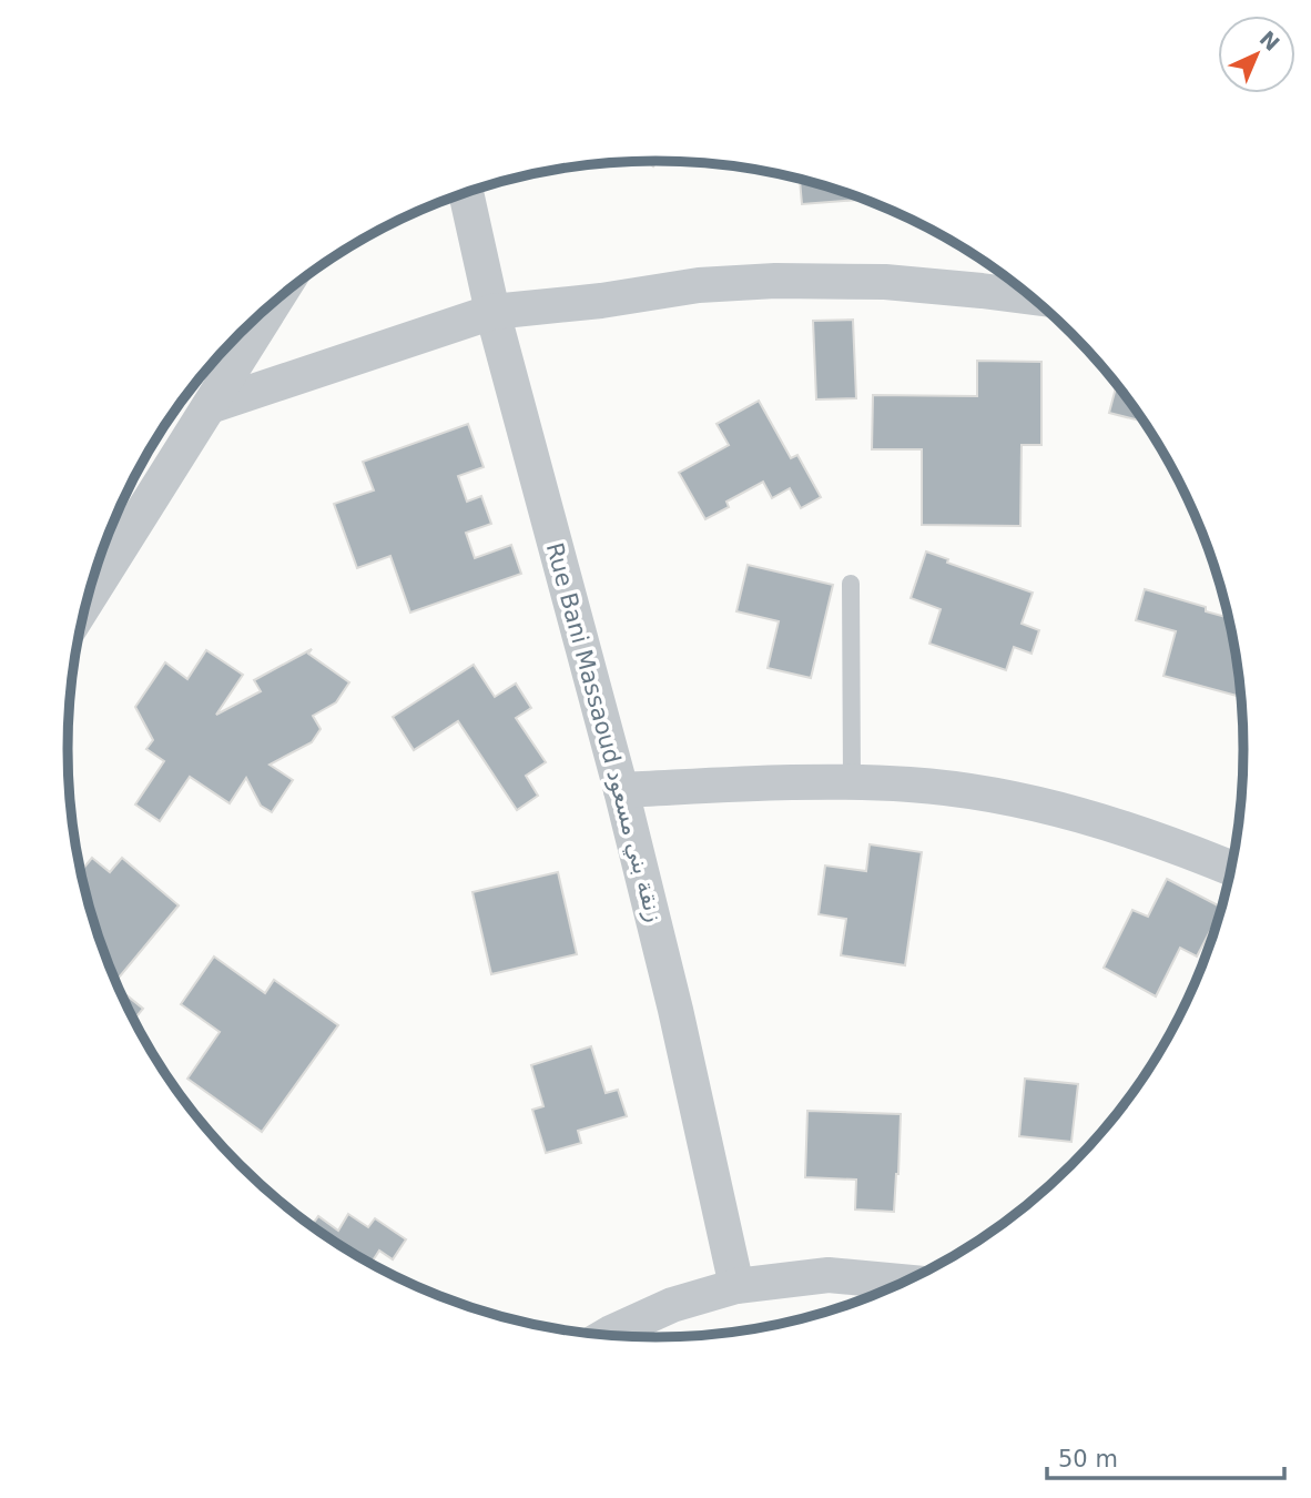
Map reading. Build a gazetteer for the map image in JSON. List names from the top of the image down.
{
  "streets": {
    "street": ["Rue Bani Massaoud زنقة بني مسعود"]
  },
  "scale_bar": "50 m",
  "north": "top right"
}
